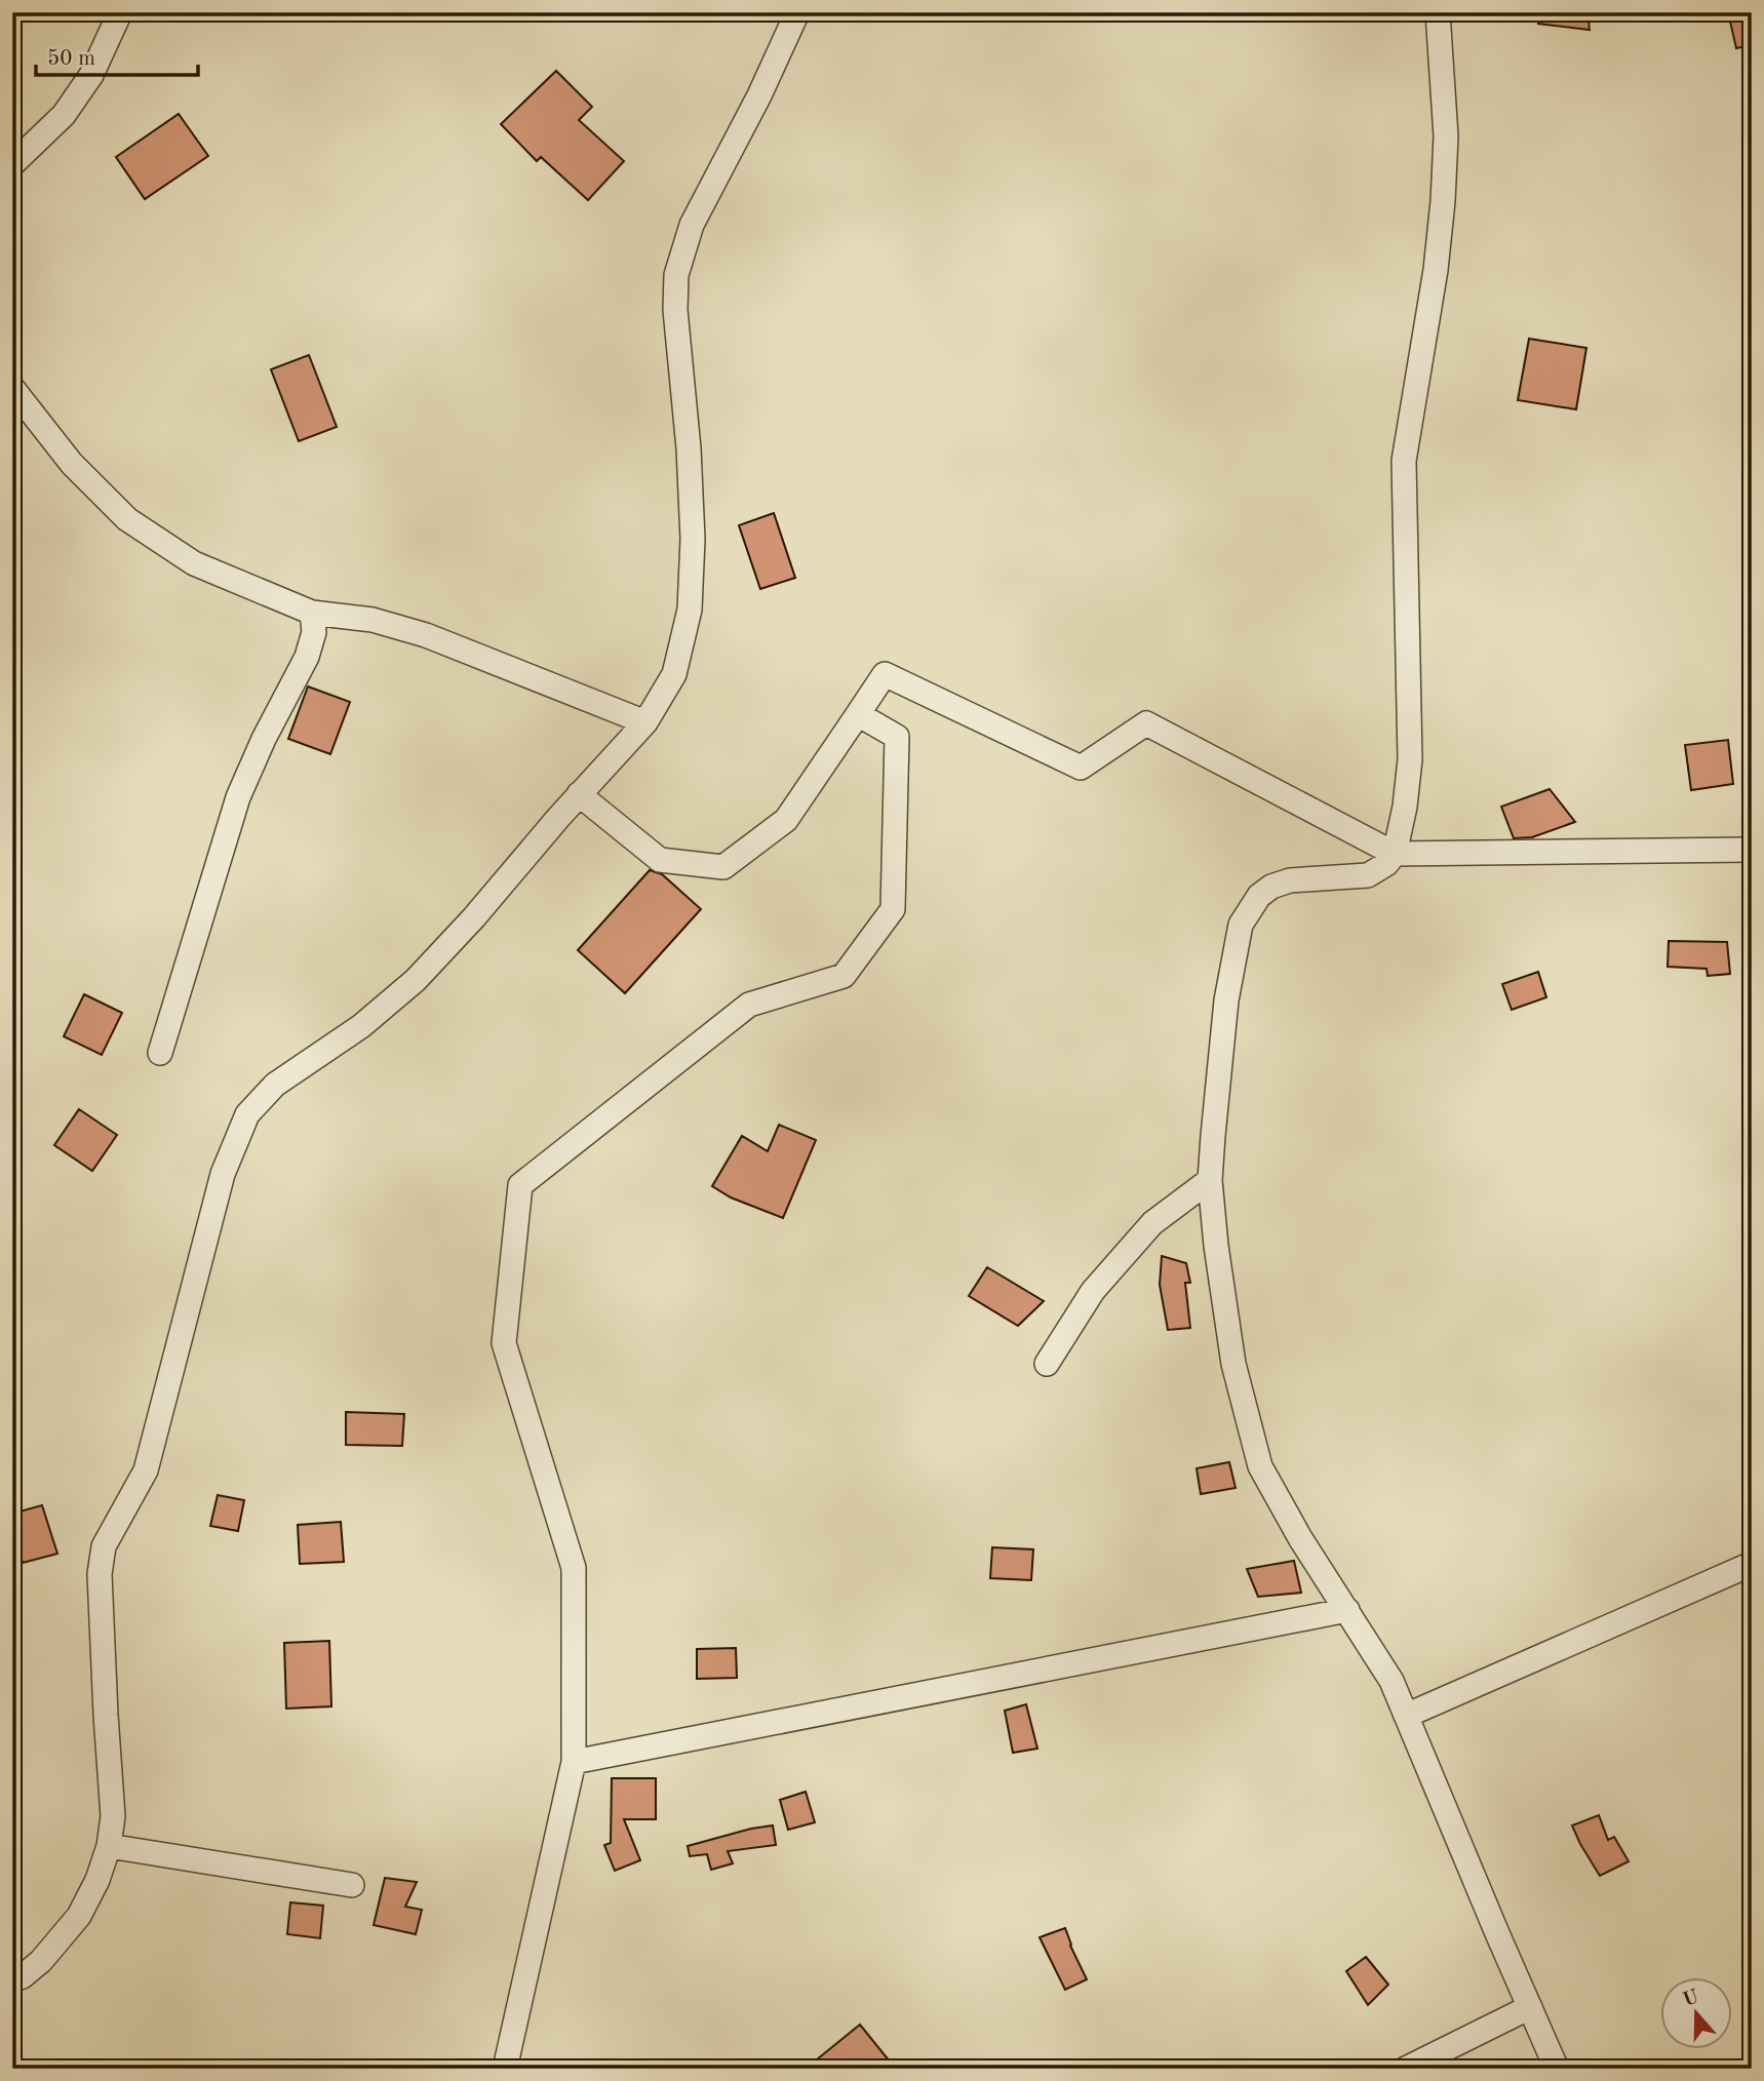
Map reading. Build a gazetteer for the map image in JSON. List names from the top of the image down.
{
  "scale_bar": "50 m",
  "north": "top"
}
